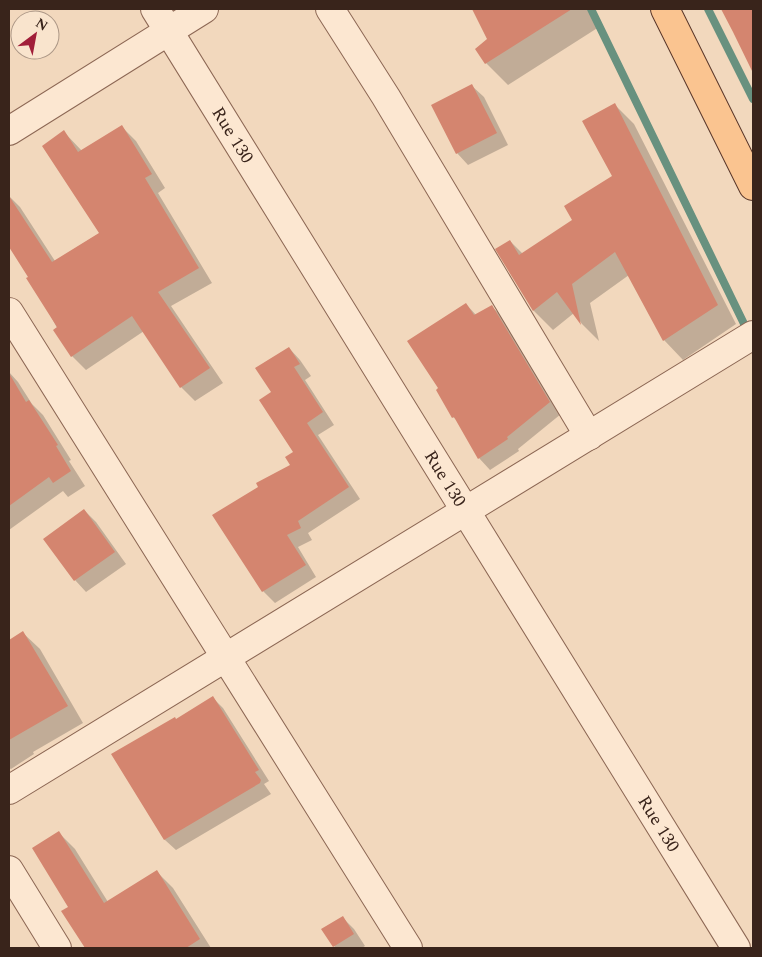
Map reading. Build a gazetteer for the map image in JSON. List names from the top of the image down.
{
  "streets": {
    "street": ["Rue 130"]
  },
  "north": "top right"
}
